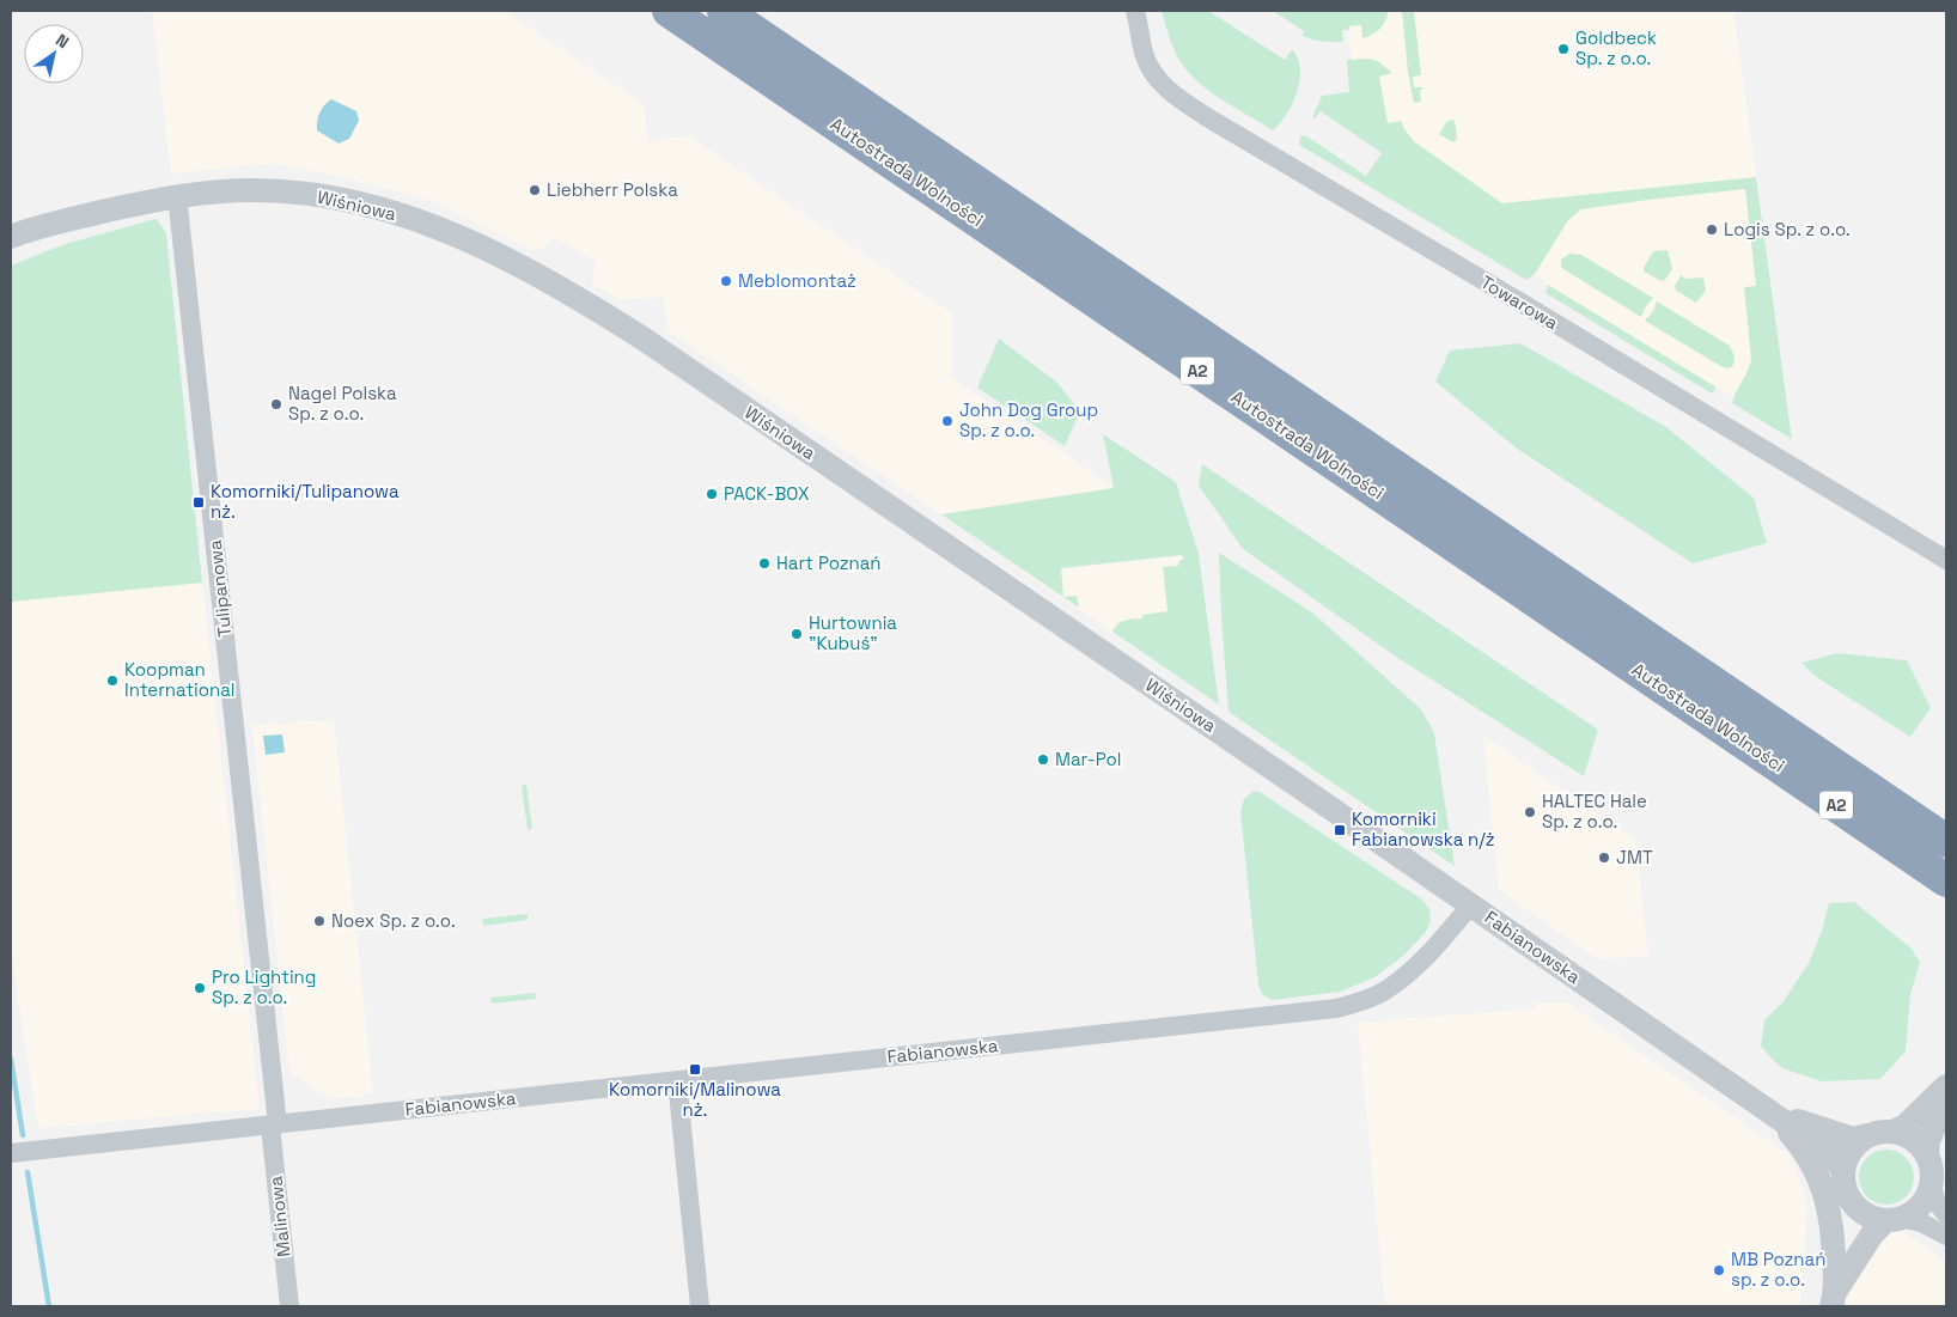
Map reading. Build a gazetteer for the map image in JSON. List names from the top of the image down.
{
  "streets": {
    "highway": ["Autostrada Wolności", "A2"],
    "street": [
      "Wiśniowa",
      "Towarowa",
      "Tulipanowa",
      "Fabianowska",
      "Malinowa"
    ]
  },
  "crossings": [
    ["Wiśniowa", "Tulipanowa"],
    ["Wiśniowa", "Fabianowska"],
    ["Tulipanowa", "Fabianowska"],
    ["Tulipanowa", "Malinowa"],
    ["Fabianowska", "Malinowa"]
  ],
  "places": {
    "other": [
      "Goldbeck Sp. z o.o.",
      "Liebherr Polska",
      "Logis Sp. z o.o.",
      "Meblomontaż",
      "Nagel Polska Sp. z o.o.",
      "John Dog Group Sp. z o.o.",
      "PACK-BOX",
      "Hart Poznań",
      "Hurtownia \"Kubuś\"",
      "Koopman International",
      "Mar-Pol",
      "HALTEC Hale Sp. z o.o.",
      "JMT",
      "Noex Sp. z o.o.",
      "Pro Lighting Sp. z o.o.",
      "MB Poznań sp. z o.o."
    ],
    "transit": ["Komorniki/Tulipanowa nż.", "Komorniki Fabianowska n/ż", "Komorniki/Malinowa nż."]
  },
  "north": "top right"
}
